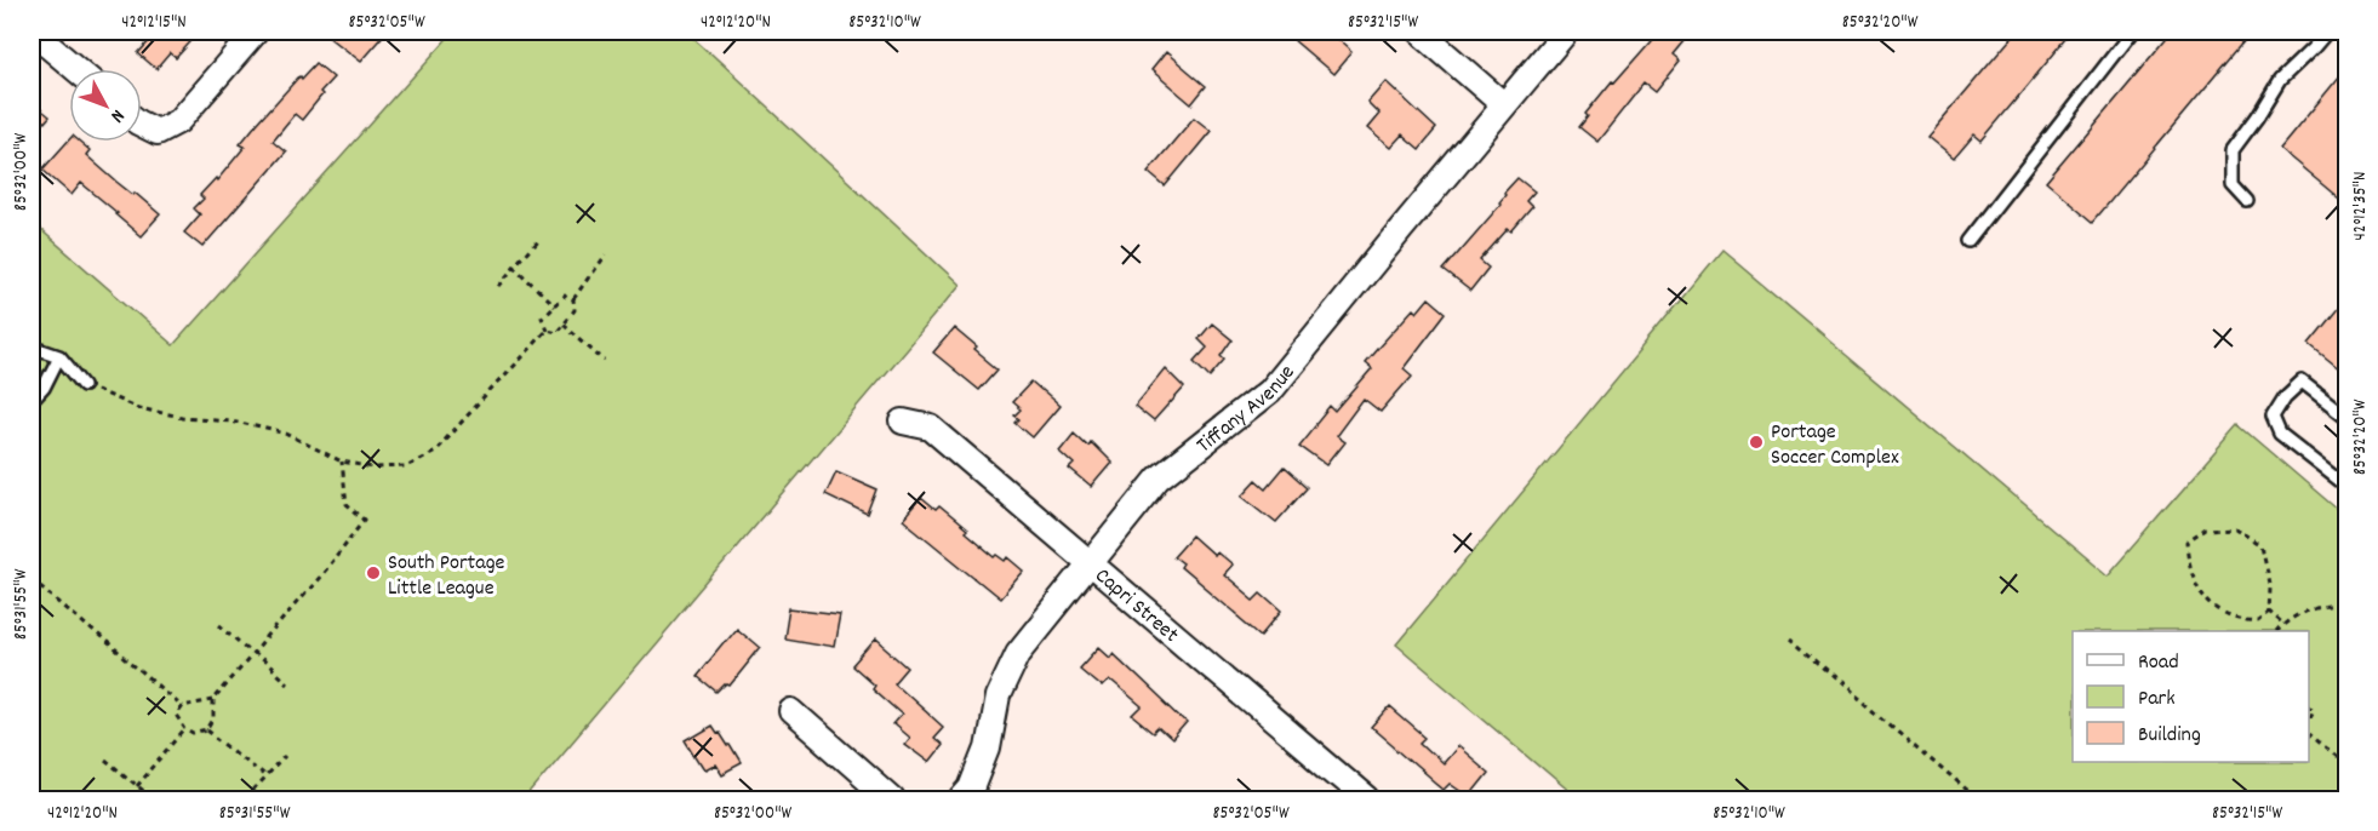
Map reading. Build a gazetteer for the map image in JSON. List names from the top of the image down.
{
  "streets": {
    "street": ["Tiffany Avenue", "Capri Street"]
  },
  "crossings": [
    ["Tiffany Avenue", "Capri Street"]
  ],
  "places": ["Portage Soccer Complex", "South Portage Little League"],
  "legend": ["Road", "Park", "Building"],
  "north": "bottom right",
  "coordinates": [
    "42°12'15\"N",
    "85°32'05\"W",
    "42°12'20\"N",
    "85°32'10\"W",
    "85°32'15\"W",
    "85°32'20\"W",
    "85°32'00\"W",
    "42°12'35\"N",
    "85°31'55\"W"
  ]
}
